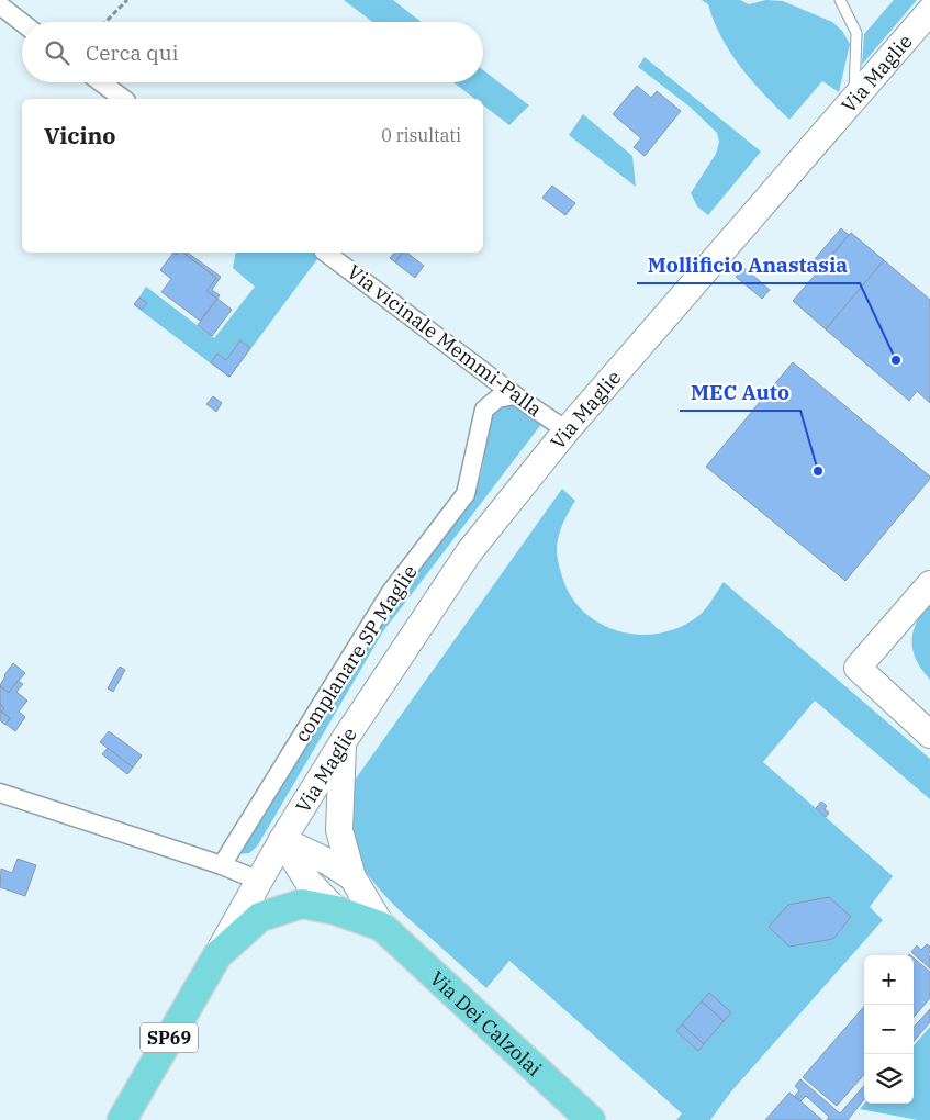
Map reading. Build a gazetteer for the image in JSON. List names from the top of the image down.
{
  "streets": {
    "main road": ["Via Dei Calzolai", "SP69"],
    "street": ["Via Maglie", "Via vicinale Memmi-Palla", "complanare SP Maglie"]
  },
  "crossings": [
    ["Via Maglie", "Via vicinale Memmi-Palla"],
    ["Via Maglie", "SP69"],
    ["Via vicinale Memmi-Palla", "complanare SP Maglie"]
  ],
  "places": ["Mollificio Anastasia", "MEC Auto"],
  "page": {
    "search": "Cerca qui",
    "heading": ["Vicino", "0 risultati"],
    "map_buttons": ["+", "−"]
  }
}
